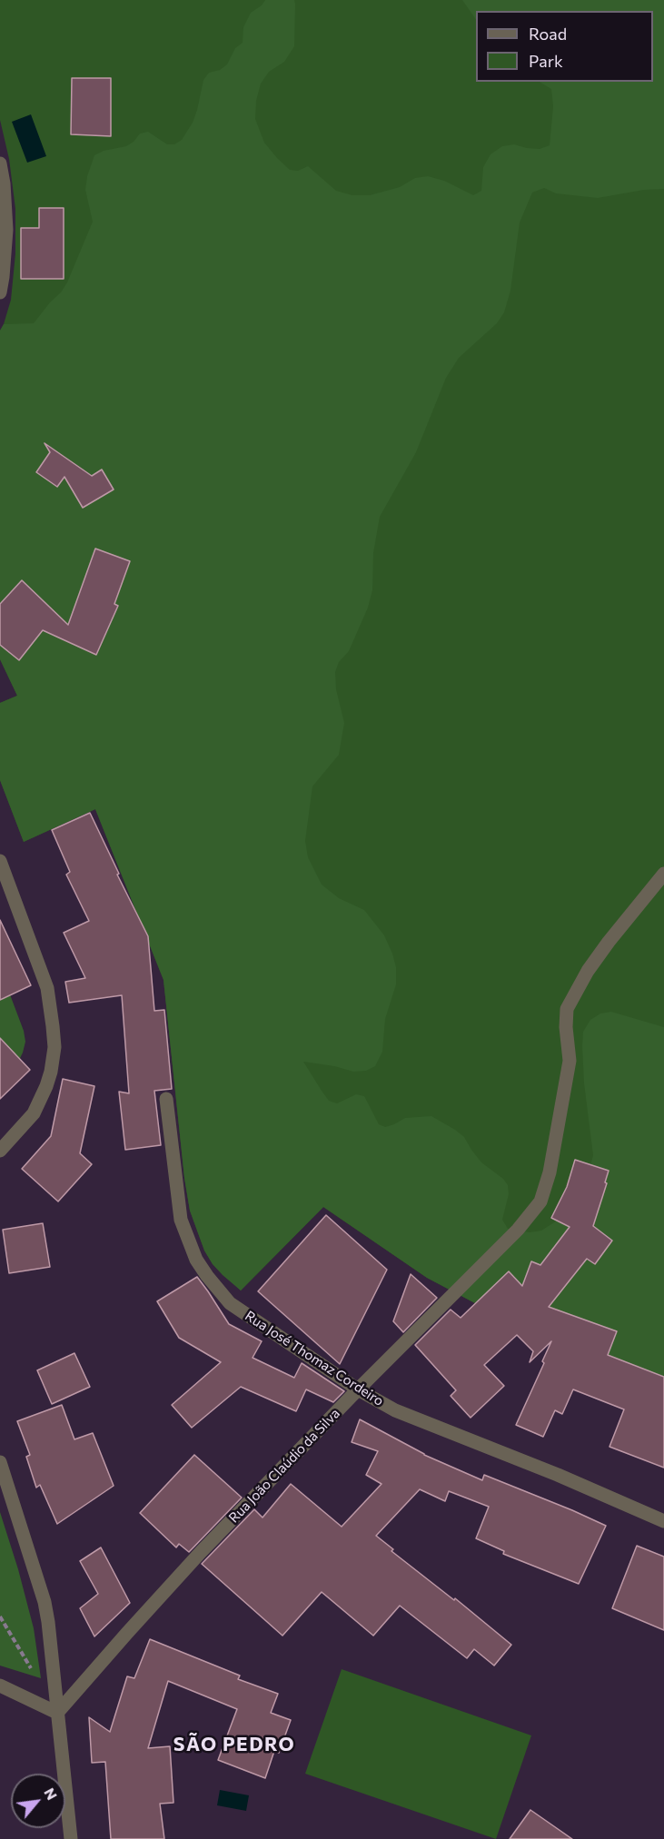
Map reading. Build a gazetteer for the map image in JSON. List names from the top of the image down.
{
  "streets": {
    "street": ["Rua José Thomaz Cordeiro", "Rua João Claúdio da Silva"]
  },
  "crossings": [
    ["Rua José Thomaz Cordeiro", "Rua João Claúdio da Silva"]
  ],
  "districts": ["SÃO PEDRO"],
  "legend": ["Road", "Park"],
  "north": "top right"
}
